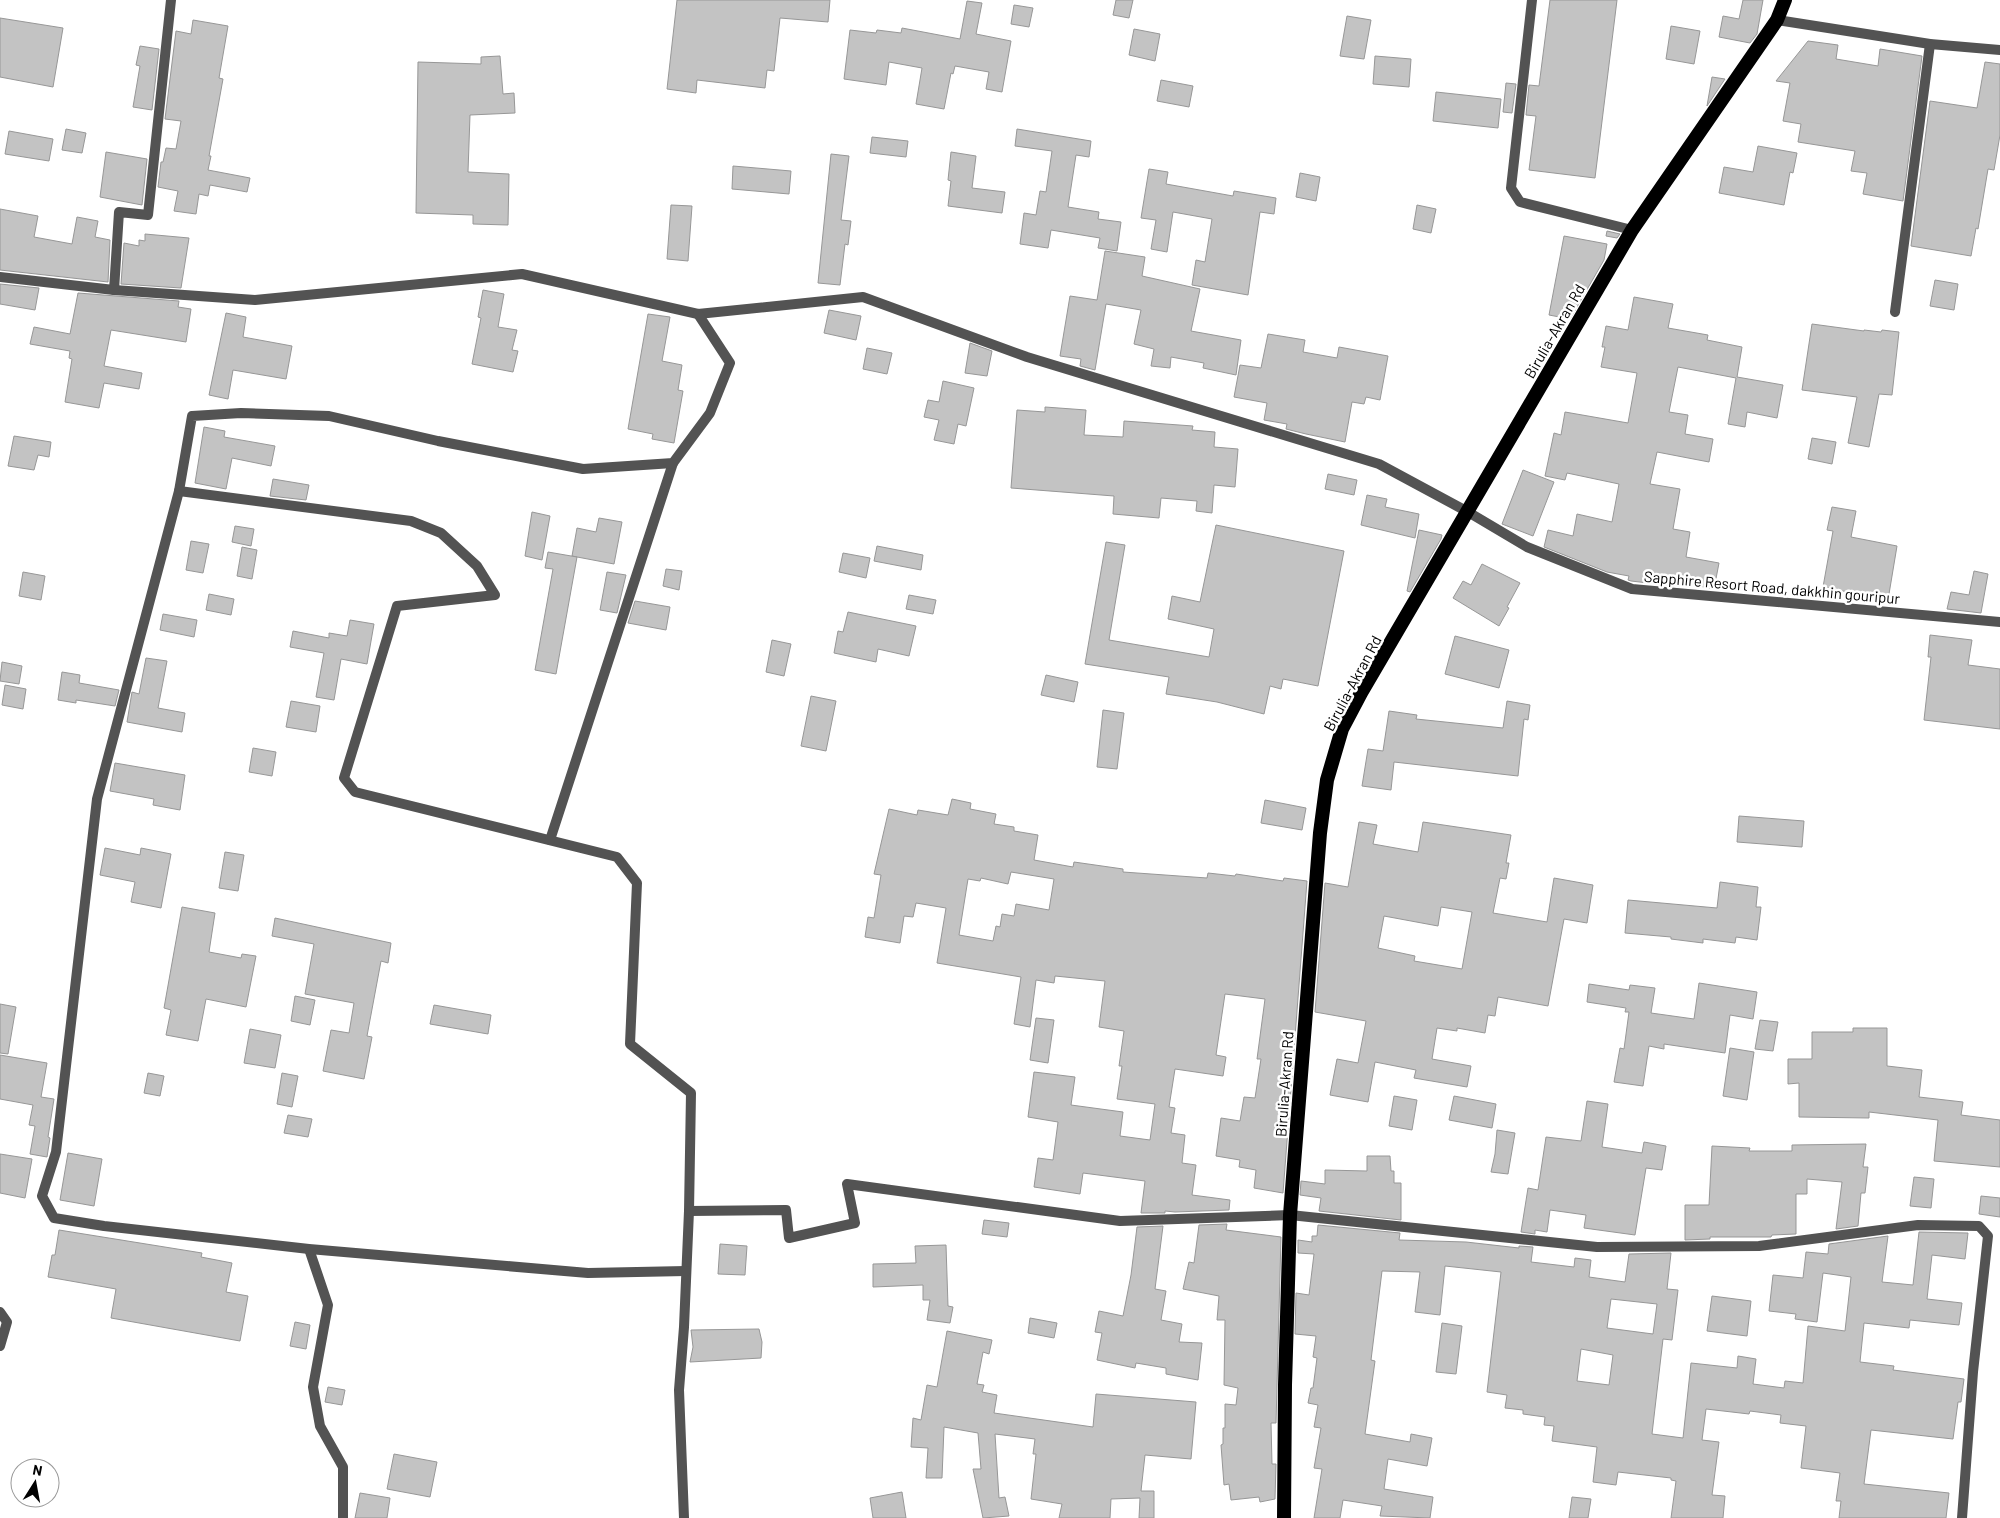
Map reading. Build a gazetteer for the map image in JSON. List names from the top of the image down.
{
  "streets": {
    "highway": ["Birulia-Akran Rd"],
    "street": ["Sapphire Resort Road, dakkhin gouripur"]
  },
  "crossings": [
    ["Birulia-Akran Rd", "Sapphire Resort Road, dakkhin gouripur"]
  ],
  "north": "top"
}
